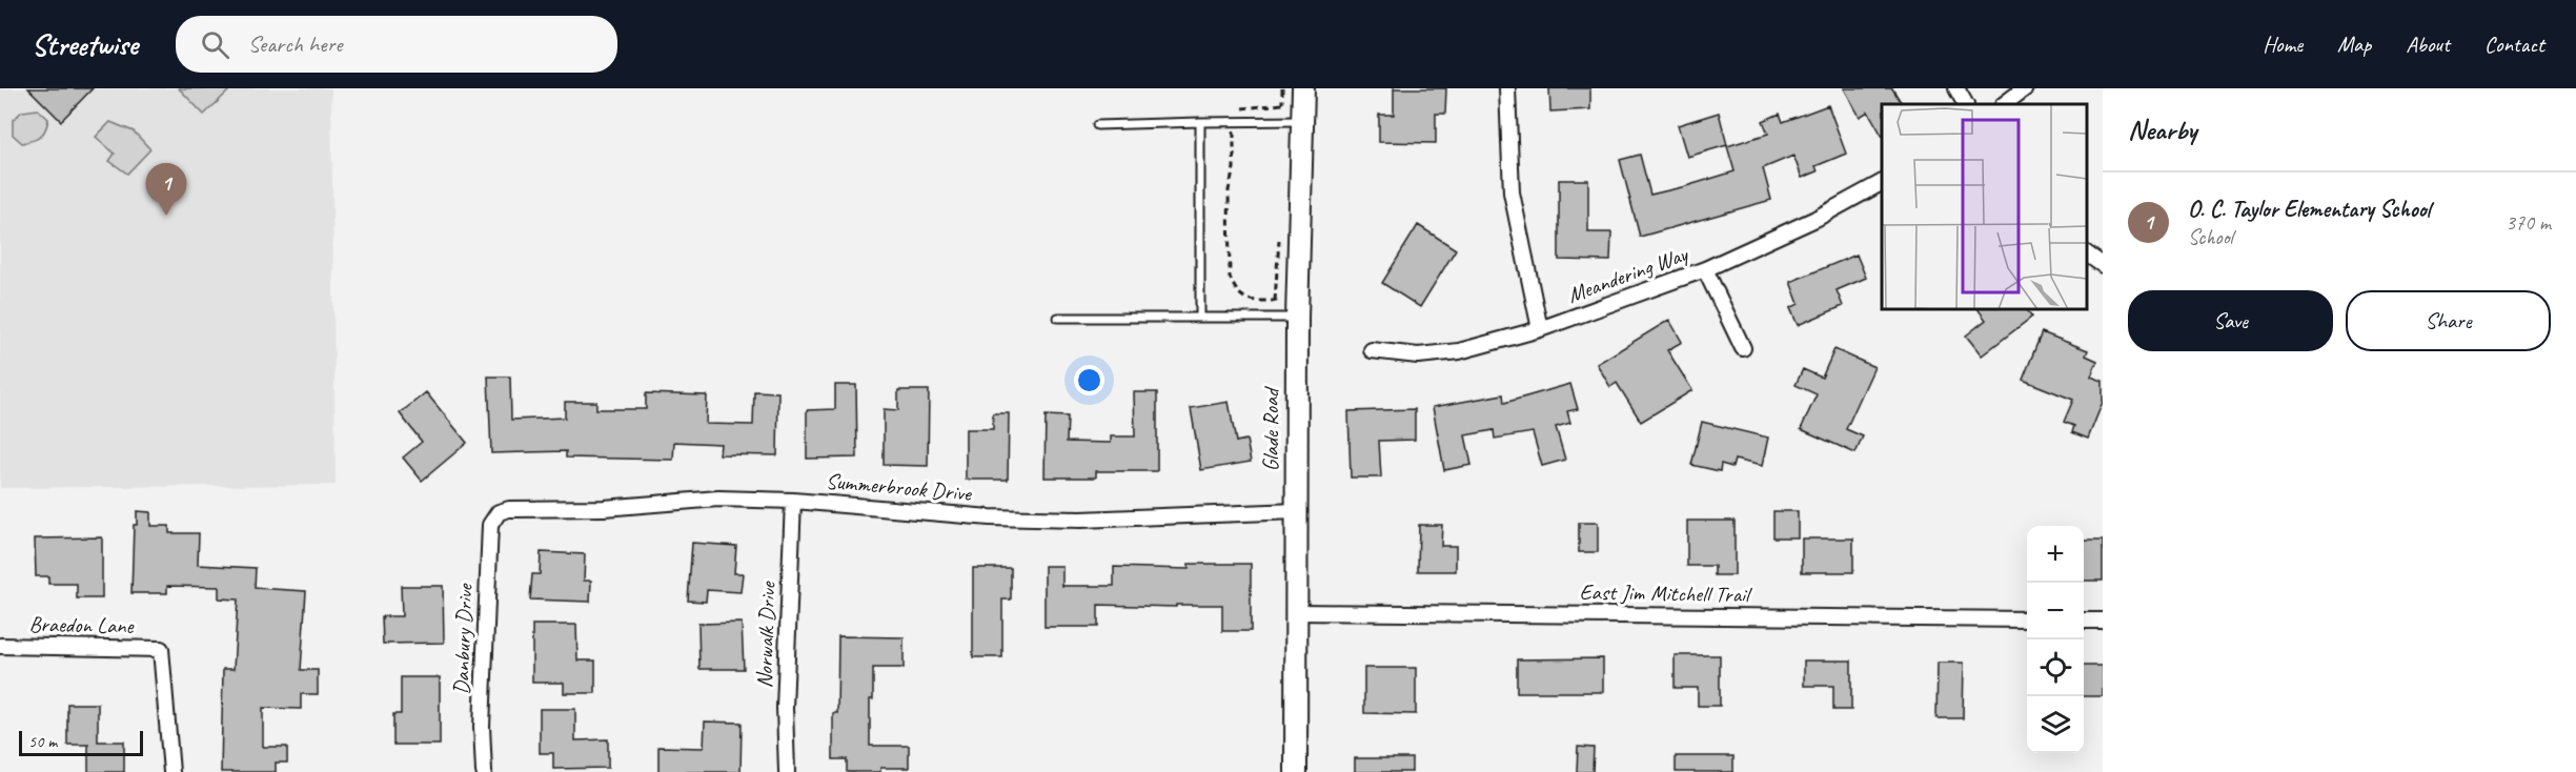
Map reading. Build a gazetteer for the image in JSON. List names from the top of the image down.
{
  "streets": {
    "main road": ["Glade Road"],
    "street": [
      "Meandering Way",
      "Summerbrook Drive",
      "East Jim Mitchell Trail",
      "Braedon Lane",
      "Norwalk Drive",
      "Danbury Drive"
    ]
  },
  "crossings": [
    ["Glade Road", "Summerbrook Drive"],
    ["Glade Road", "East Jim Mitchell Trail"],
    ["Summerbrook Drive", "Norwalk Drive"],
    ["Summerbrook Drive", "Danbury Drive"]
  ],
  "scale_bar": "50 m",
  "page": {
    "header": "Streetwise",
    "search": "Search here",
    "nav": [
      "Home",
      "Map",
      "About",
      "Contact"
    ],
    "heading": "Nearby",
    "pins": "1",
    "list": [
      {
        "mark": "1",
        "name": "O. C. Taylor Elementary School",
        "note": "School",
        "value": "370 m"
      }
    ],
    "buttons": ["Save", "Share"],
    "map_buttons": ["+", "−"],
    "scale": "50 m"
  }
}
